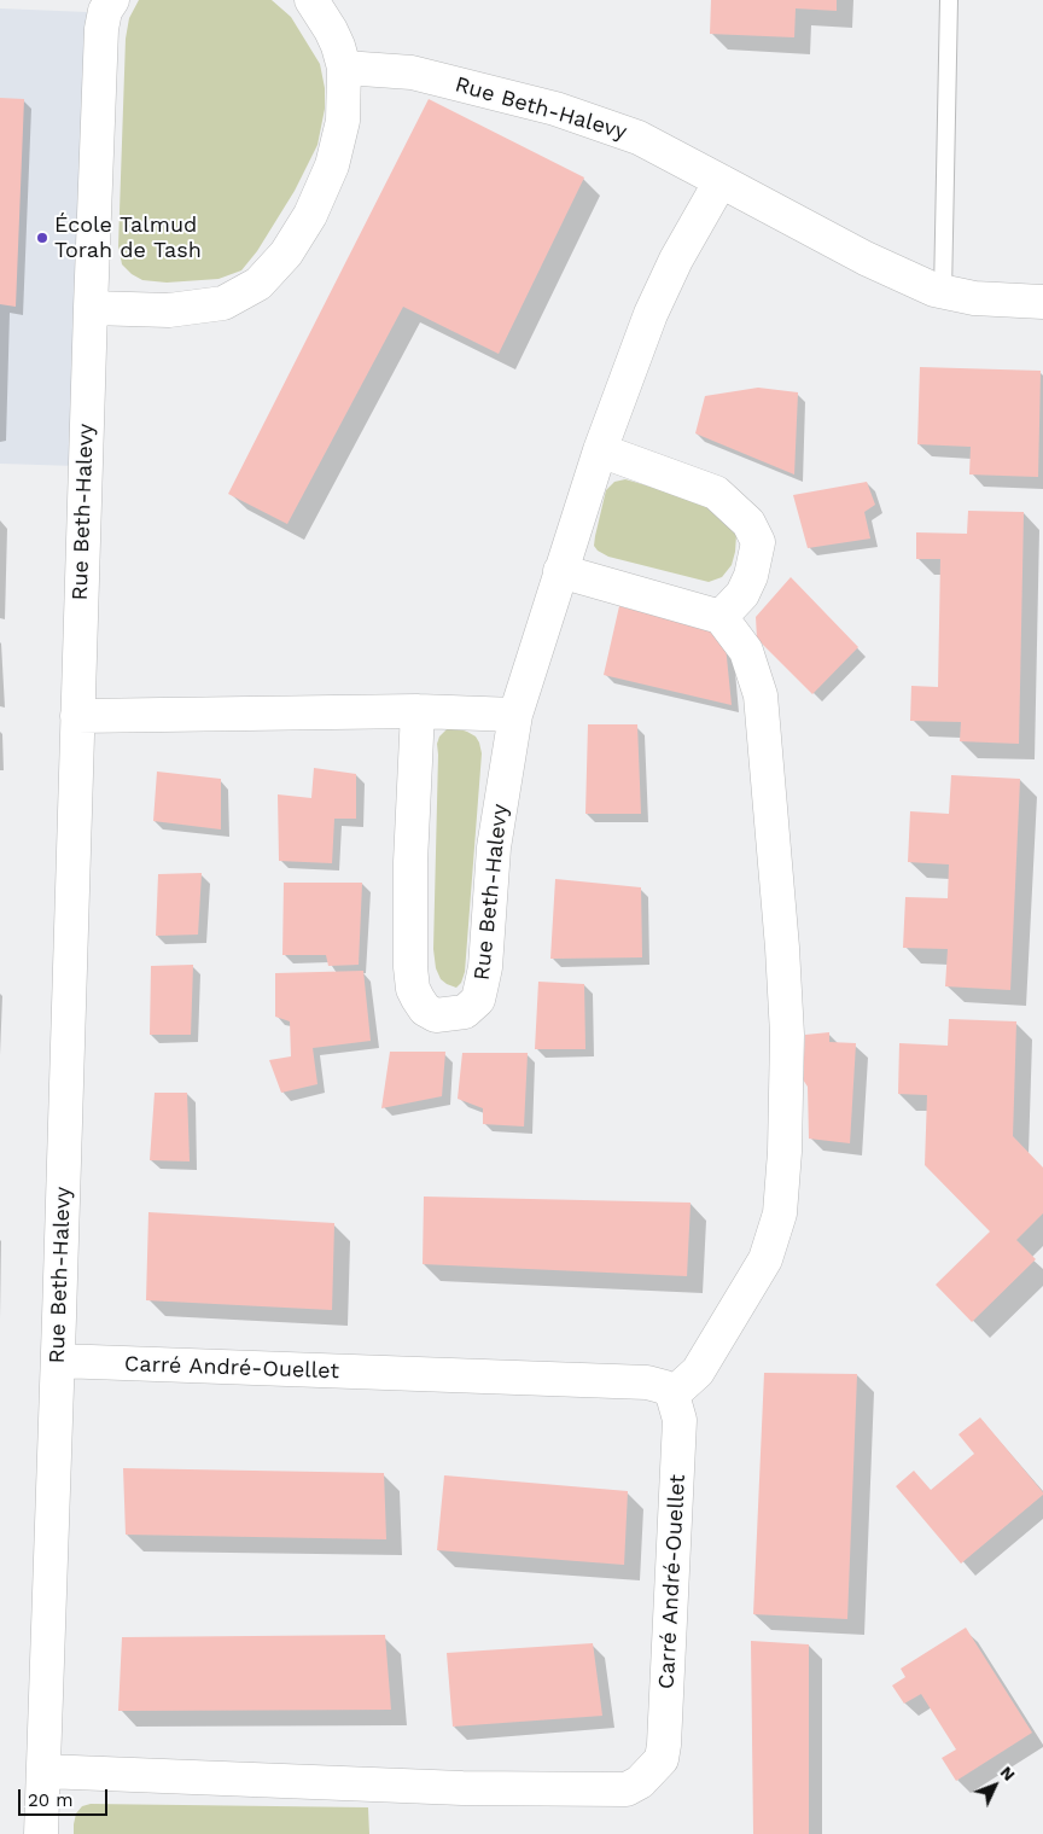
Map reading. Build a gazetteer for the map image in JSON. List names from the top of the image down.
{
  "streets": {
    "street": ["Rue Beth-Halevy", "Carré André-Ouellet"]
  },
  "crossings": [
    ["Rue Beth-Halevy", "Carré André-Ouellet"]
  ],
  "places": ["École Talmud Torah de Tash"],
  "scale_bar": "20 m",
  "north": "top right"
}
